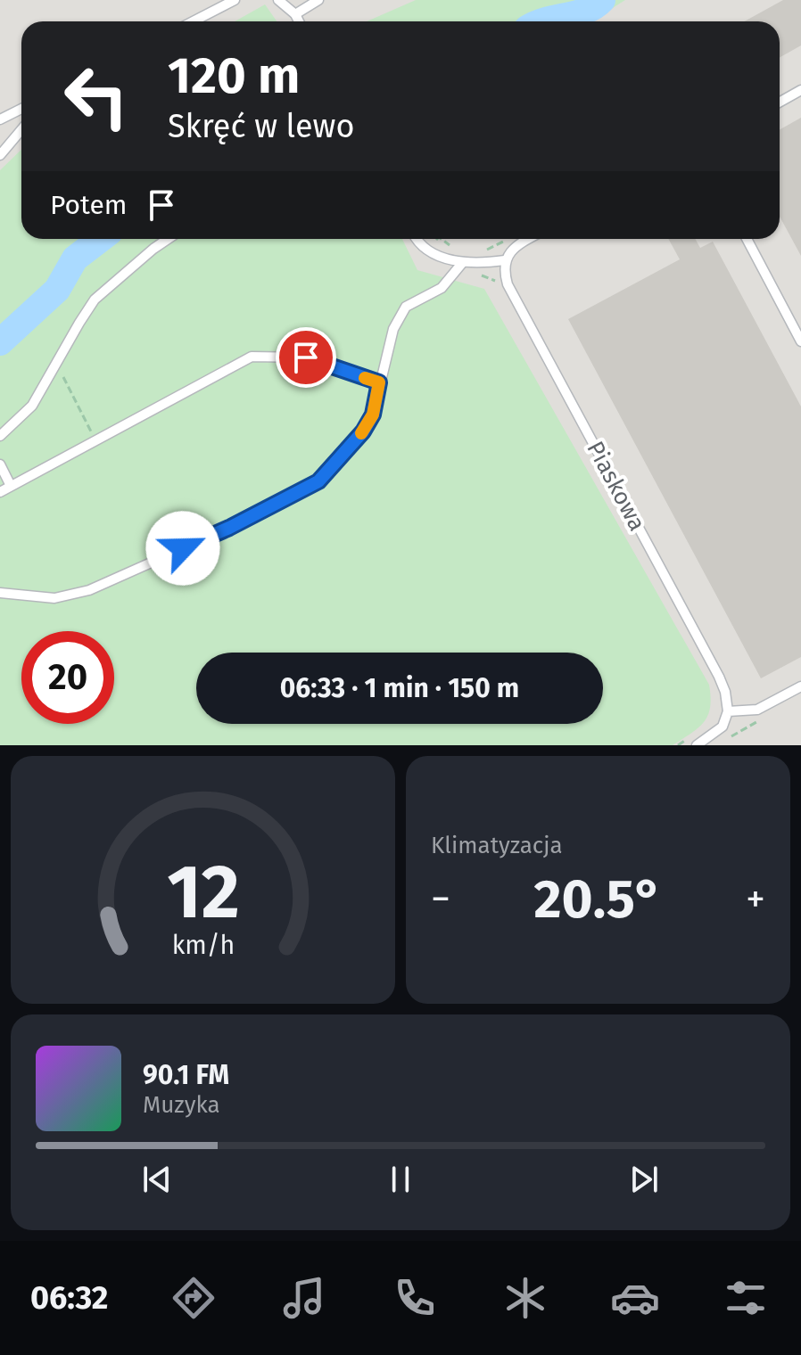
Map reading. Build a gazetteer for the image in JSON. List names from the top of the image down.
{
  "streets": {
    "lane": ["Piaskowa"]
  },
  "page": {
    "turn": ["120 m", "Skręć w lewo"],
    "then": "Potem",
    "limit": "20",
    "trip": "06:33 · 1 min · 150 m",
    "tile": "Klimatyzacja",
    "heat": ["−", "20.5°", "+"],
    "song": ["90.1 FM", "Muzyka"],
    "tabs": "06:32",
    "gauge": ["12", "km/h"]
  }
}
